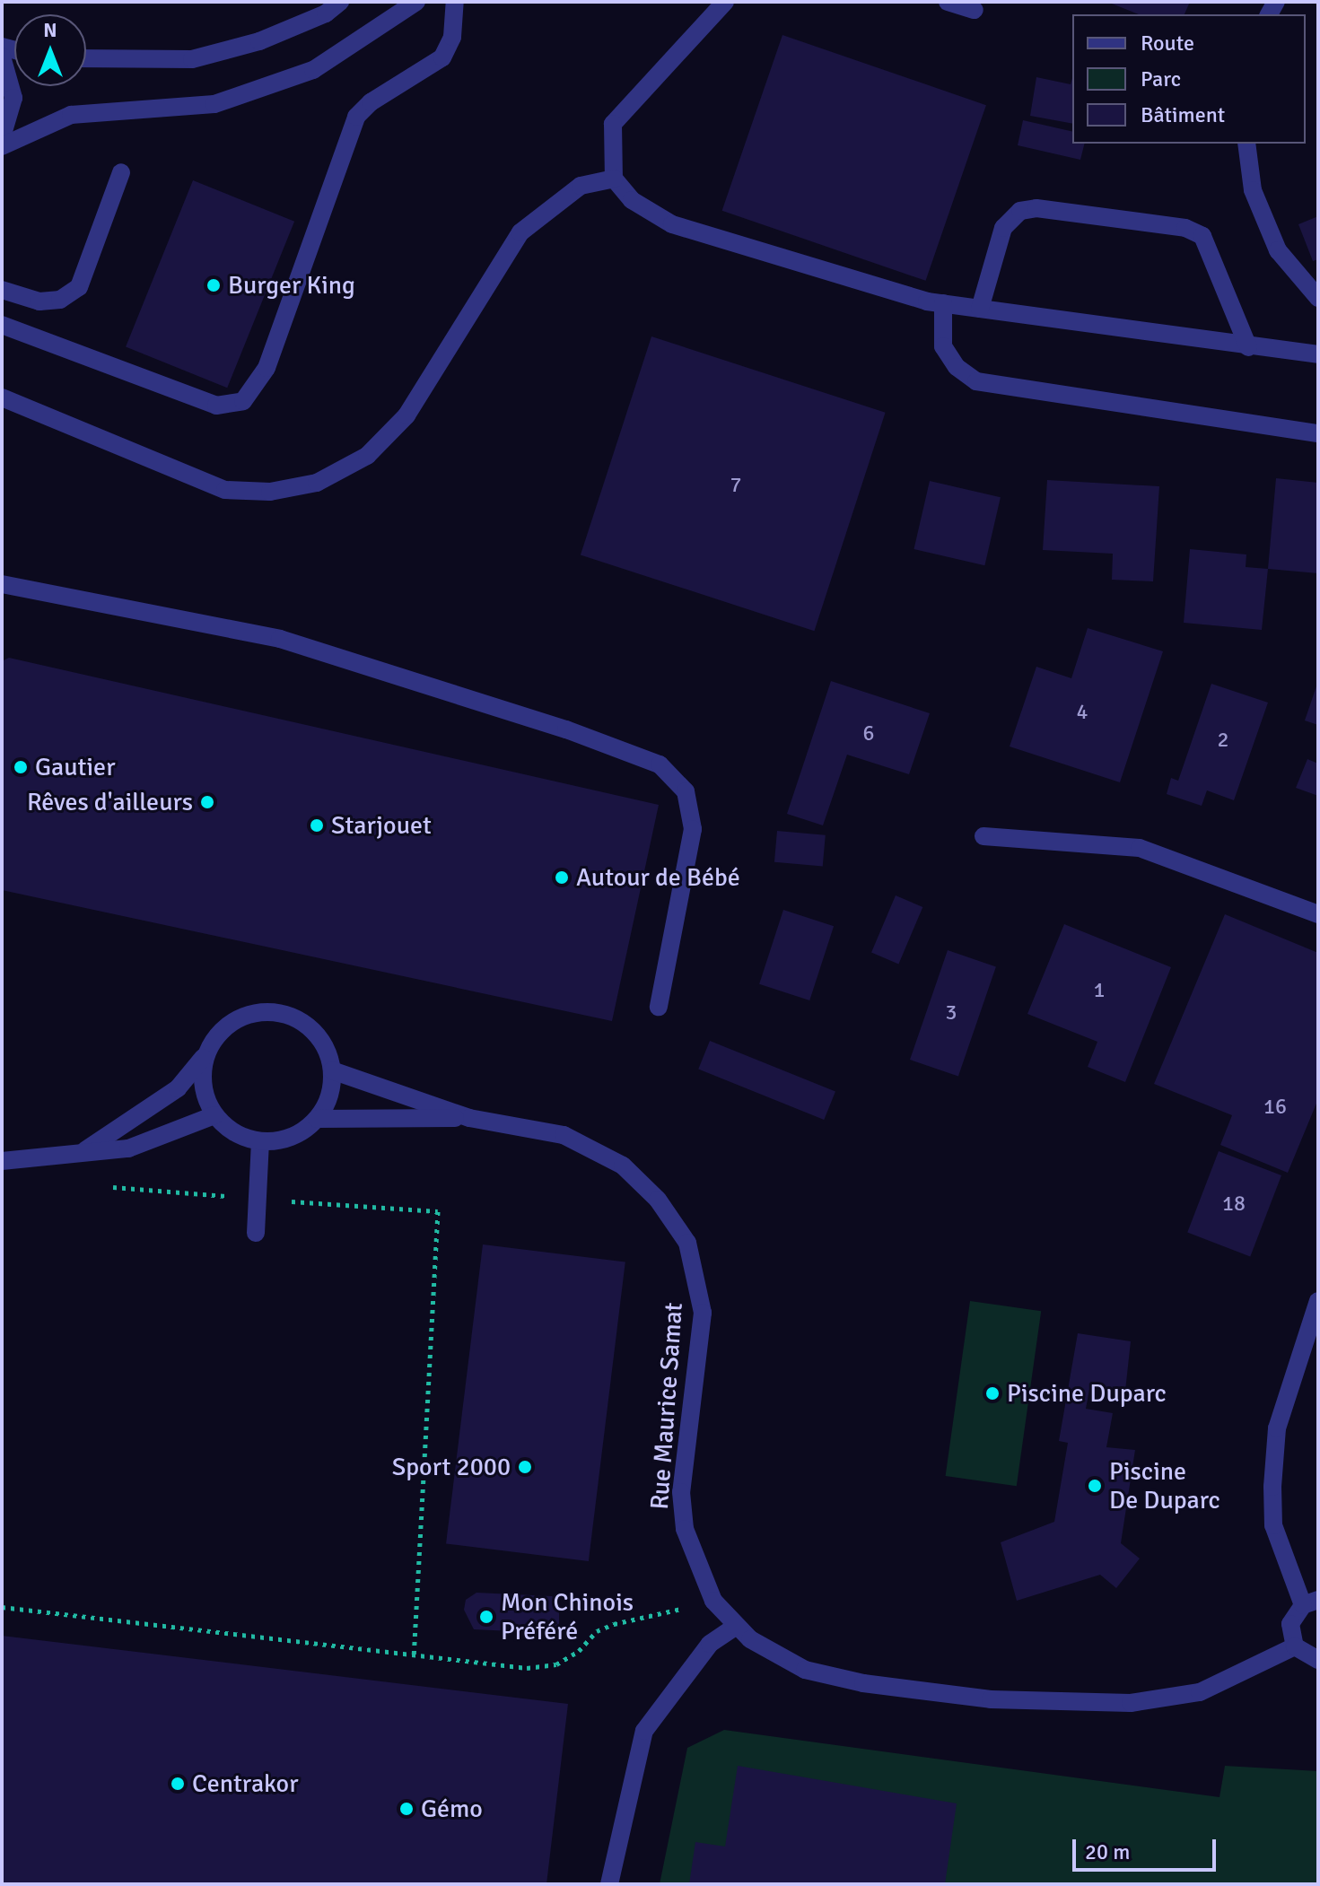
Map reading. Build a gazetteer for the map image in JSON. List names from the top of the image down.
{
  "streets": {
    "street": ["Rue Maurice Samat"]
  },
  "places": [
    "Burger King",
    "Gautier",
    "Rêves d'ailleurs",
    "Starjouet",
    "Autour de Bébé",
    "Piscine Duparc",
    "Sport 2000",
    "Piscine De Duparc",
    "Mon Chinois Préféré",
    "Centrakor",
    "Gémo"
  ],
  "house_numbers": [
    "7",
    "4",
    "6",
    "2",
    "1",
    "3",
    "16",
    "18"
  ],
  "legend": ["Route", "Parc", "Bâtiment"],
  "scale_bar": "20 m",
  "north": "top"
}
